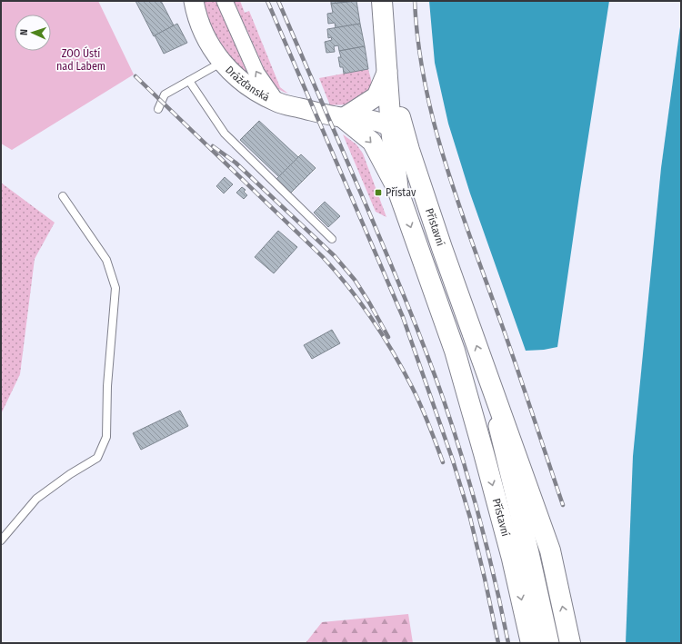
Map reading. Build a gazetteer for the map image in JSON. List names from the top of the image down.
{
  "streets": {
    "main road": ["Přístavní"],
    "street": ["Drážďanská"]
  },
  "crossings": [
    ["Drážďanská", "Přístavní"]
  ],
  "parks": ["ZOO Ústí nad Labem"],
  "places": {
    "transit": ["Přístav"]
  },
  "north": "left"
}
